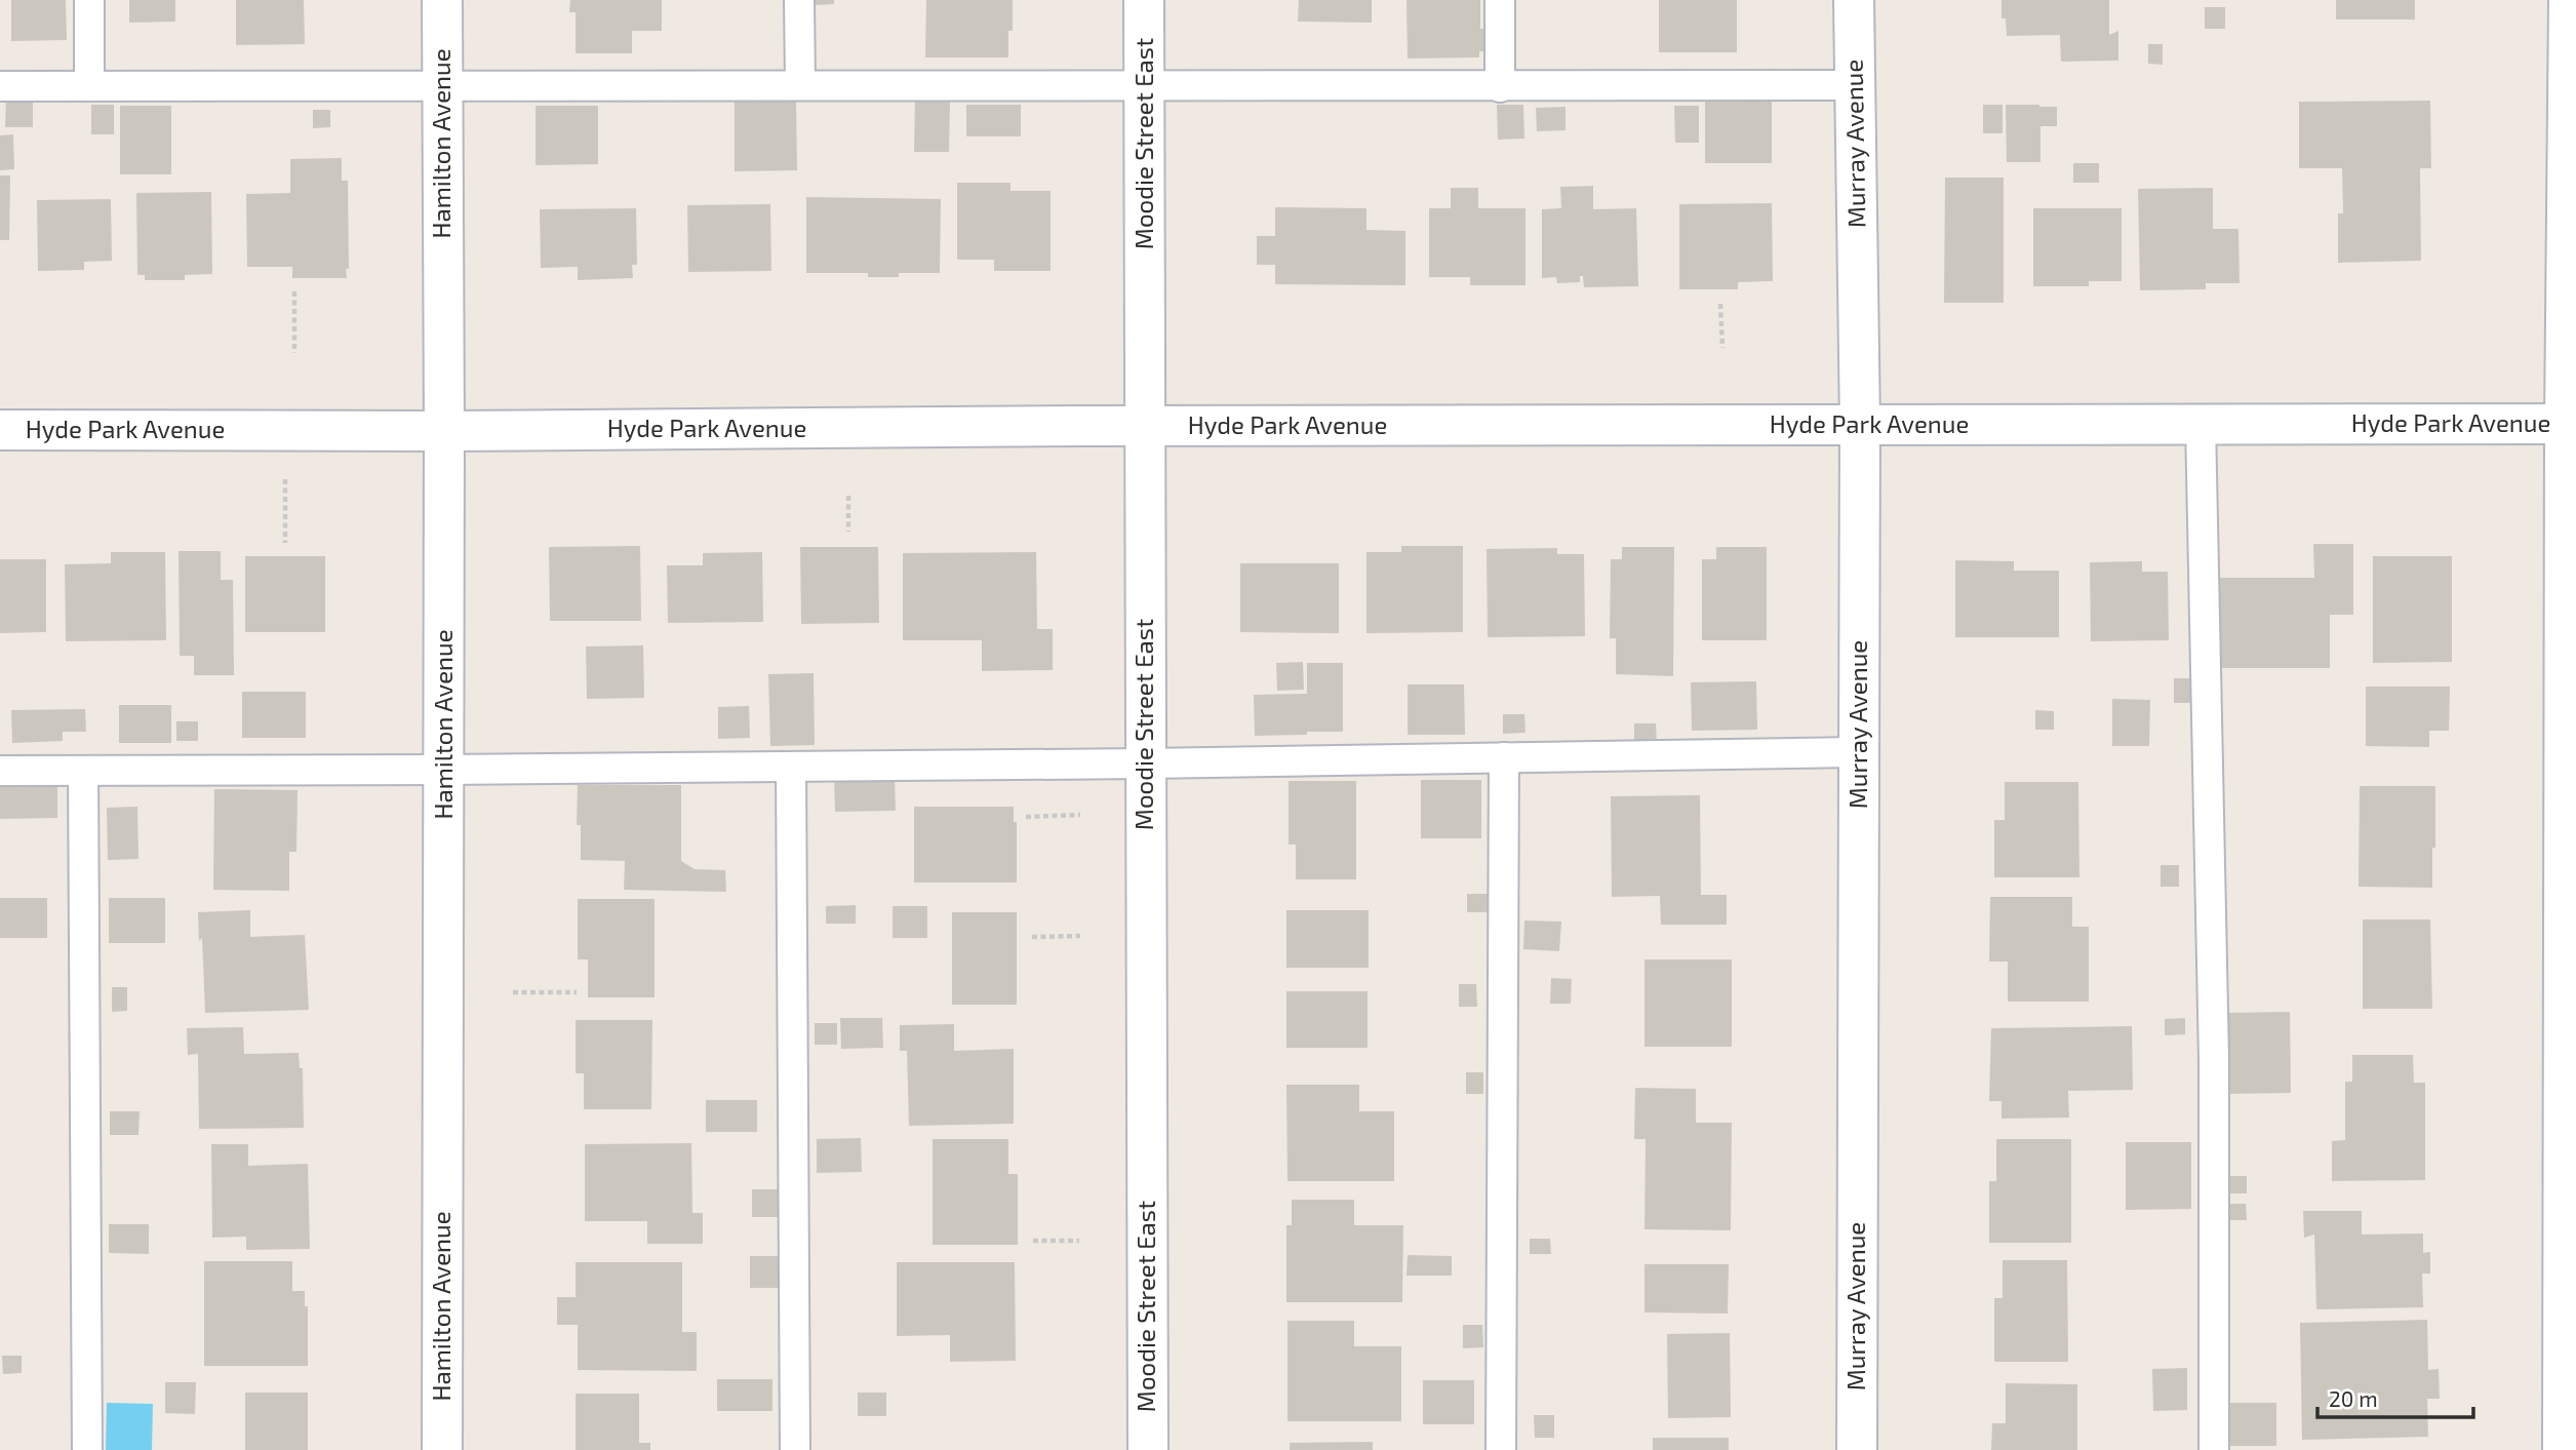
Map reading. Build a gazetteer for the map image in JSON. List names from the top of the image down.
{
  "streets": {
    "street": [
      "Hamilton Avenue",
      "Moodie Street East",
      "Murray Avenue",
      "Hyde Park Avenue"
    ]
  },
  "crossings": [
    ["Hamilton Avenue", "Hyde Park Avenue"],
    ["Moodie Street East", "Hyde Park Avenue"],
    ["Murray Avenue", "Hyde Park Avenue"]
  ],
  "scale_bar": "20 m"
}
